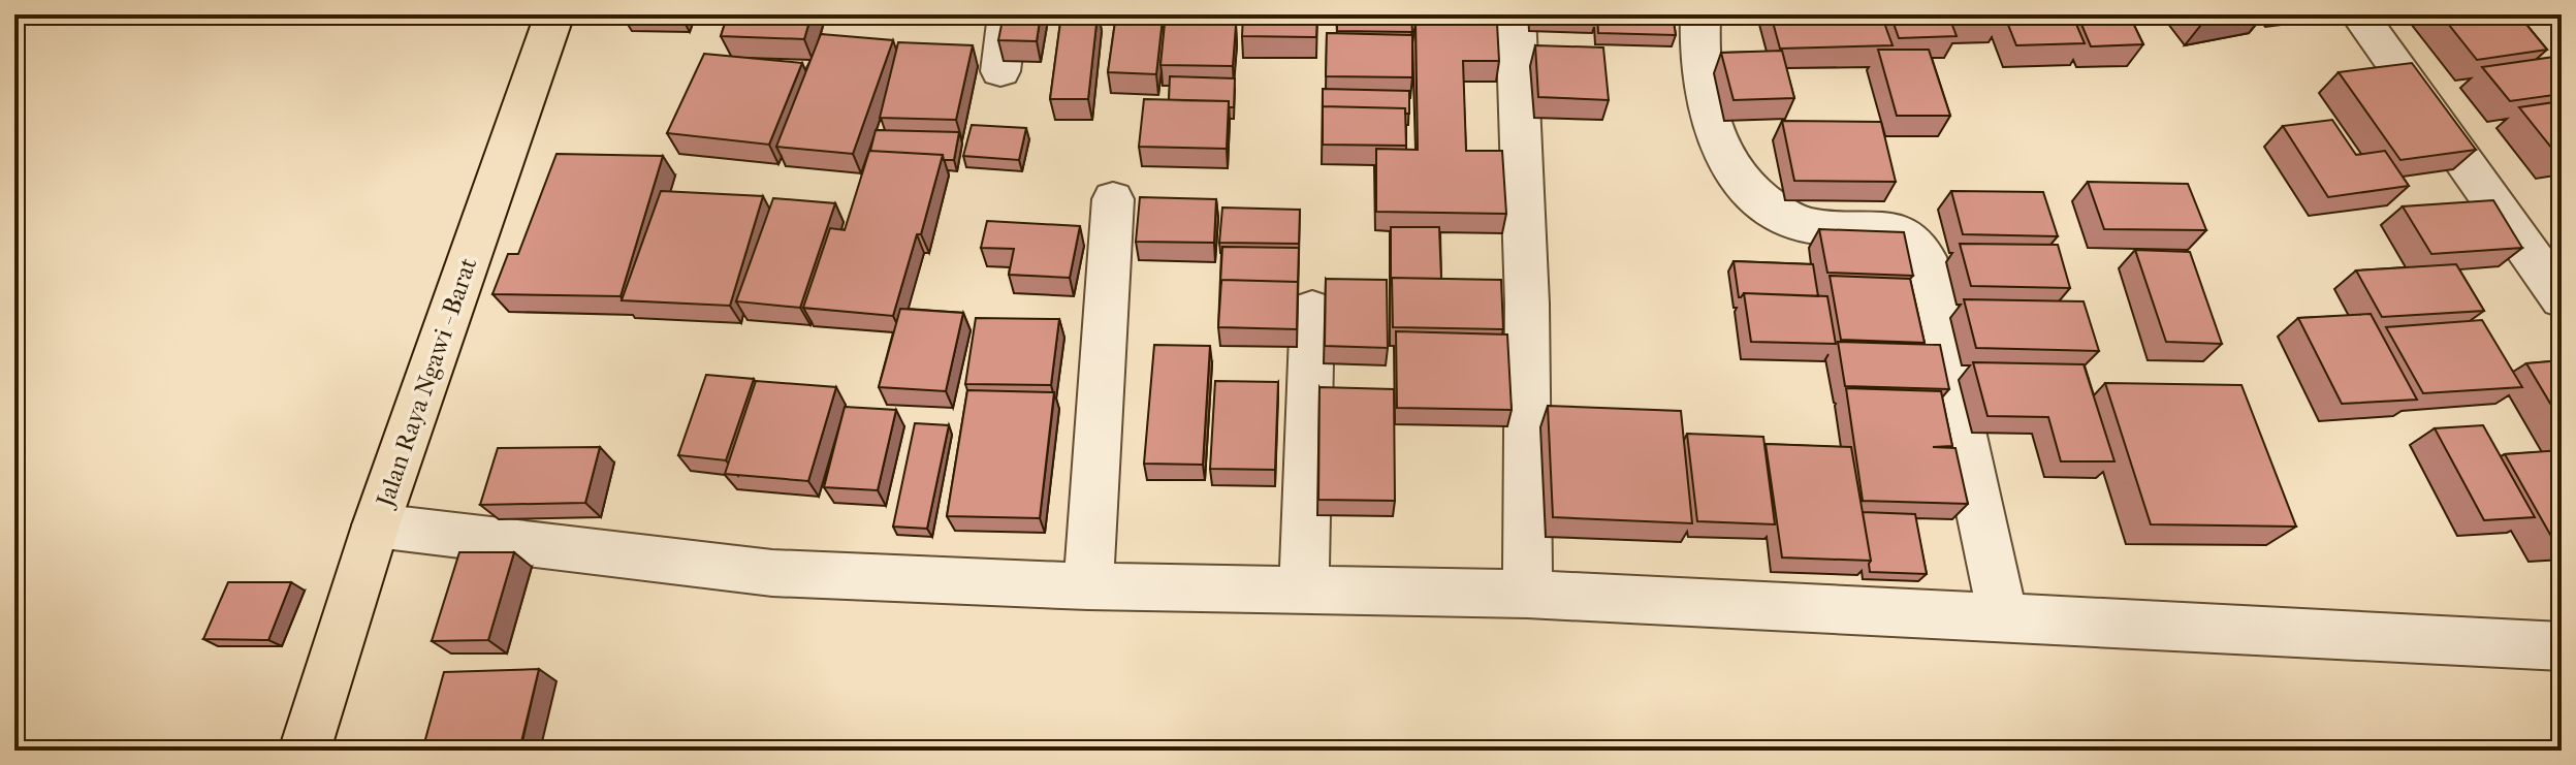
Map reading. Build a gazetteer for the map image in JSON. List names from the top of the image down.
{
  "streets": {
    "main road": ["Jalan Raya Ngawi - Barat"]
  }
}
